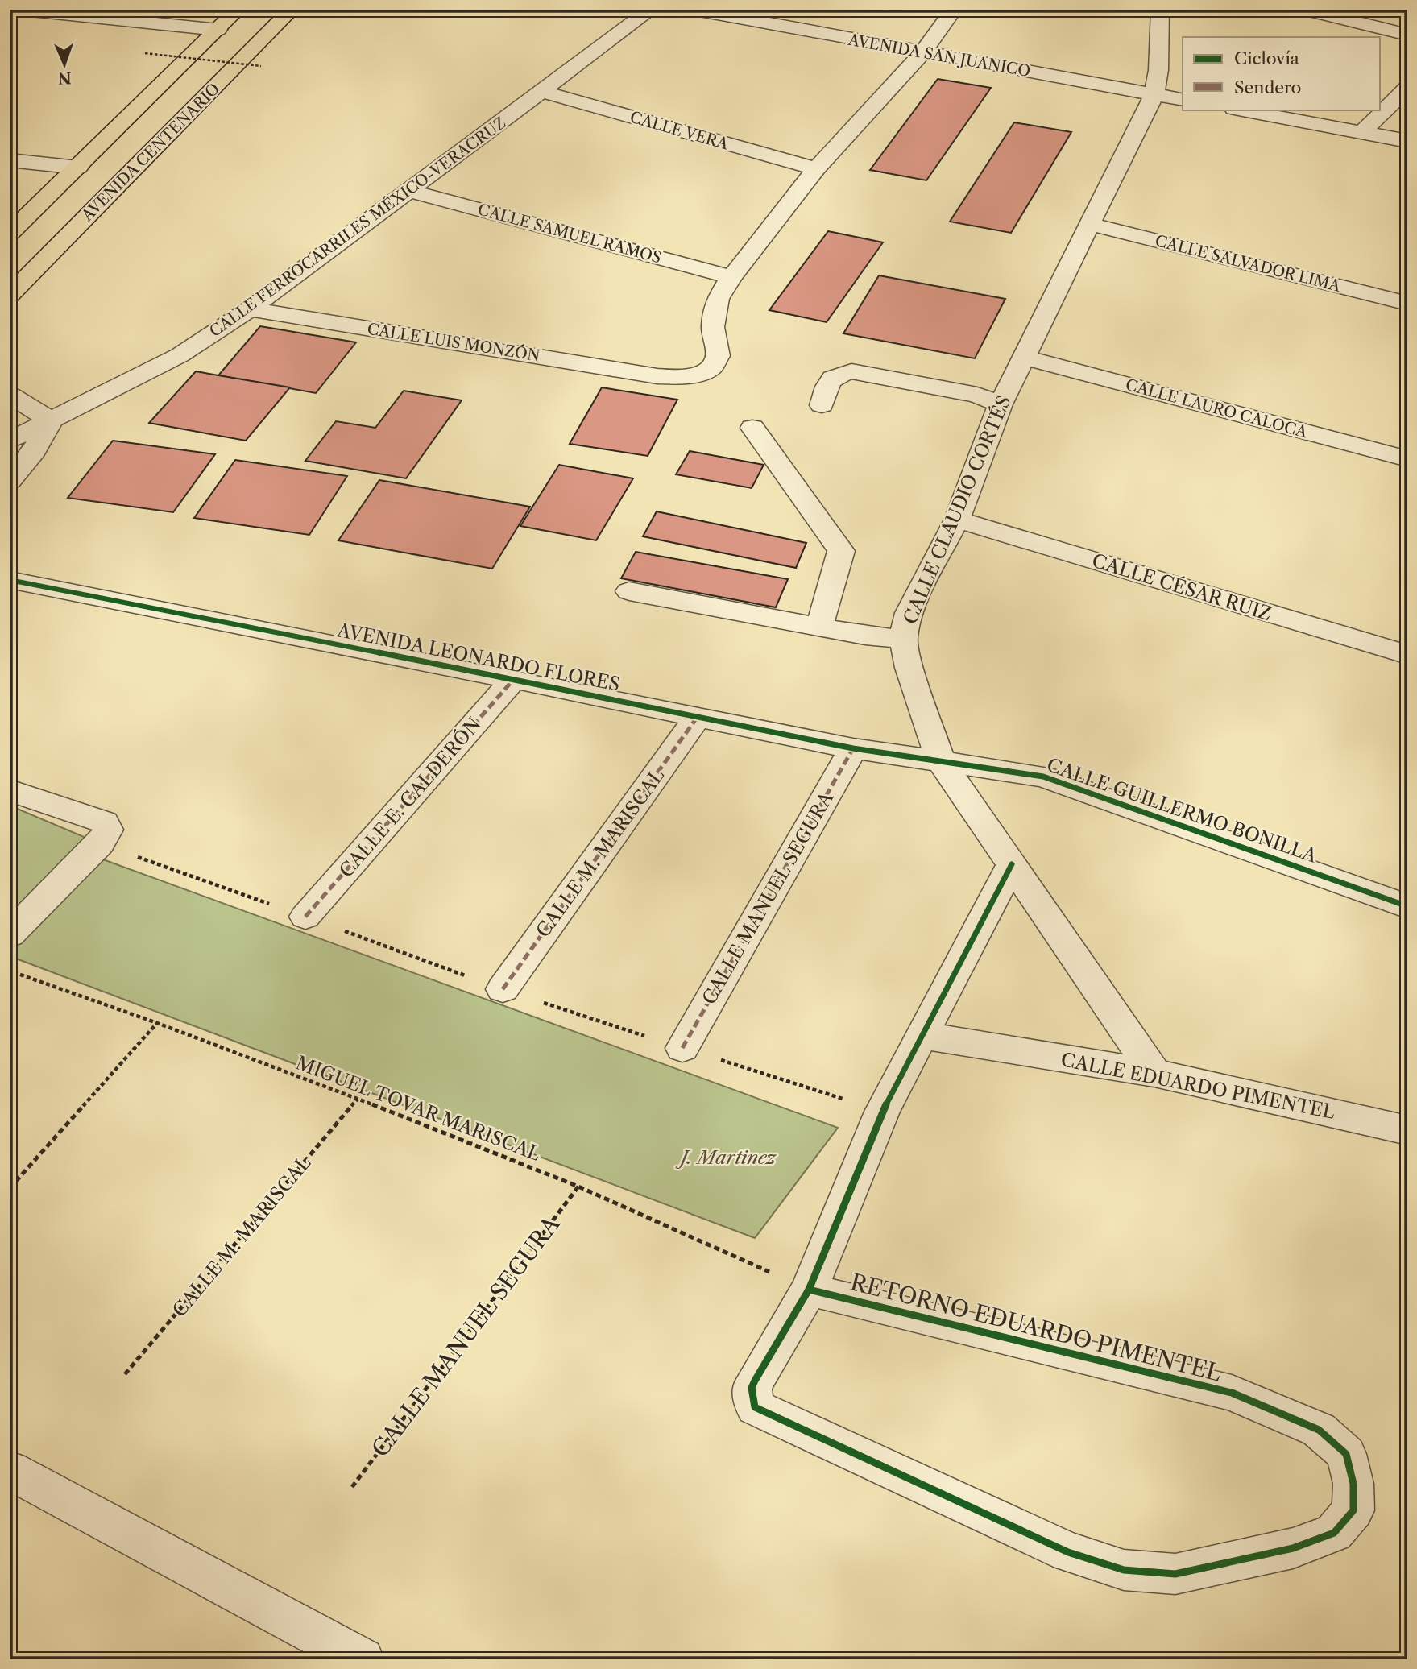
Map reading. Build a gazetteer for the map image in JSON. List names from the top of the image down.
{
  "streets": {
    "main road": ["AVENIDA CENTENARIO"],
    "street": [
      "AVENIDA SAN JUANICO",
      "CALLE VERA",
      "CALLE FERROCARRILES MÉXICO-VERACRUZ",
      "CALLE SAMUEL RAMOS",
      "CALLE SALVADOR LIMA",
      "CALLE LUIS MONZÓN",
      "CALLE LAURO CALOCA",
      "CALLE CLAUDIO CORTÉS",
      "CALLE CÉSAR RUIZ",
      "AVENIDA LEONARDO FLORES",
      "CALLE E. CALDERÓN",
      "CALLE GUILLERMO BONILLA",
      "CALLE M. MARISCAL",
      "CALLE MANUEL SEGURA",
      "CALLE EDUARDO PIMENTEL",
      "RETORNO EDUARDO PIMENTEL"
    ],
    "path": ["MIGUEL TOVAR MARISCAL"]
  },
  "crossings": [
    ["AVENIDA SAN JUANICO", "CALLE LUIS MONZÓN"],
    ["AVENIDA SAN JUANICO", "CALLE CLAUDIO CORTÉS"],
    ["CALLE VERA", "CALLE FERROCARRILES MÉXICO-VERACRUZ"],
    ["CALLE VERA", "CALLE LUIS MONZÓN"],
    ["CALLE FERROCARRILES MÉXICO-VERACRUZ", "CALLE SAMUEL RAMOS"],
    ["CALLE FERROCARRILES MÉXICO-VERACRUZ", "CALLE LUIS MONZÓN"],
    ["CALLE SAMUEL RAMOS", "CALLE LUIS MONZÓN"],
    ["CALLE SALVADOR LIMA", "CALLE CLAUDIO CORTÉS"],
    ["CALLE LAURO CALOCA", "CALLE CLAUDIO CORTÉS"],
    ["CALLE CLAUDIO CORTÉS", "CALLE CÉSAR RUIZ"],
    ["CALLE CLAUDIO CORTÉS", "AVENIDA LEONARDO FLORES"],
    ["CALLE CLAUDIO CORTÉS", "CALLE GUILLERMO BONILLA"],
    ["CALLE CLAUDIO CORTÉS", "CALLE EDUARDO PIMENTEL"],
    ["CALLE CLAUDIO CORTÉS", "RETORNO EDUARDO PIMENTEL"],
    ["AVENIDA LEONARDO FLORES", "CALLE E. CALDERÓN"],
    ["AVENIDA LEONARDO FLORES", "CALLE GUILLERMO BONILLA"],
    ["AVENIDA LEONARDO FLORES", "CALLE M. MARISCAL"],
    ["AVENIDA LEONARDO FLORES", "CALLE MANUEL SEGURA"],
    ["CALLE M. MARISCAL", "MIGUEL TOVAR MARISCAL"],
    ["CALLE MANUEL SEGURA", "MIGUEL TOVAR MARISCAL"],
    ["CALLE EDUARDO PIMENTEL", "RETORNO EDUARDO PIMENTEL"],
    ["MIGUEL TOVAR MARISCAL", "RETORNO EDUARDO PIMENTEL"]
  ],
  "parks": ["J. Martinez"],
  "legend": ["Ciclovía", "Sendero"],
  "north": "bottom"
}
